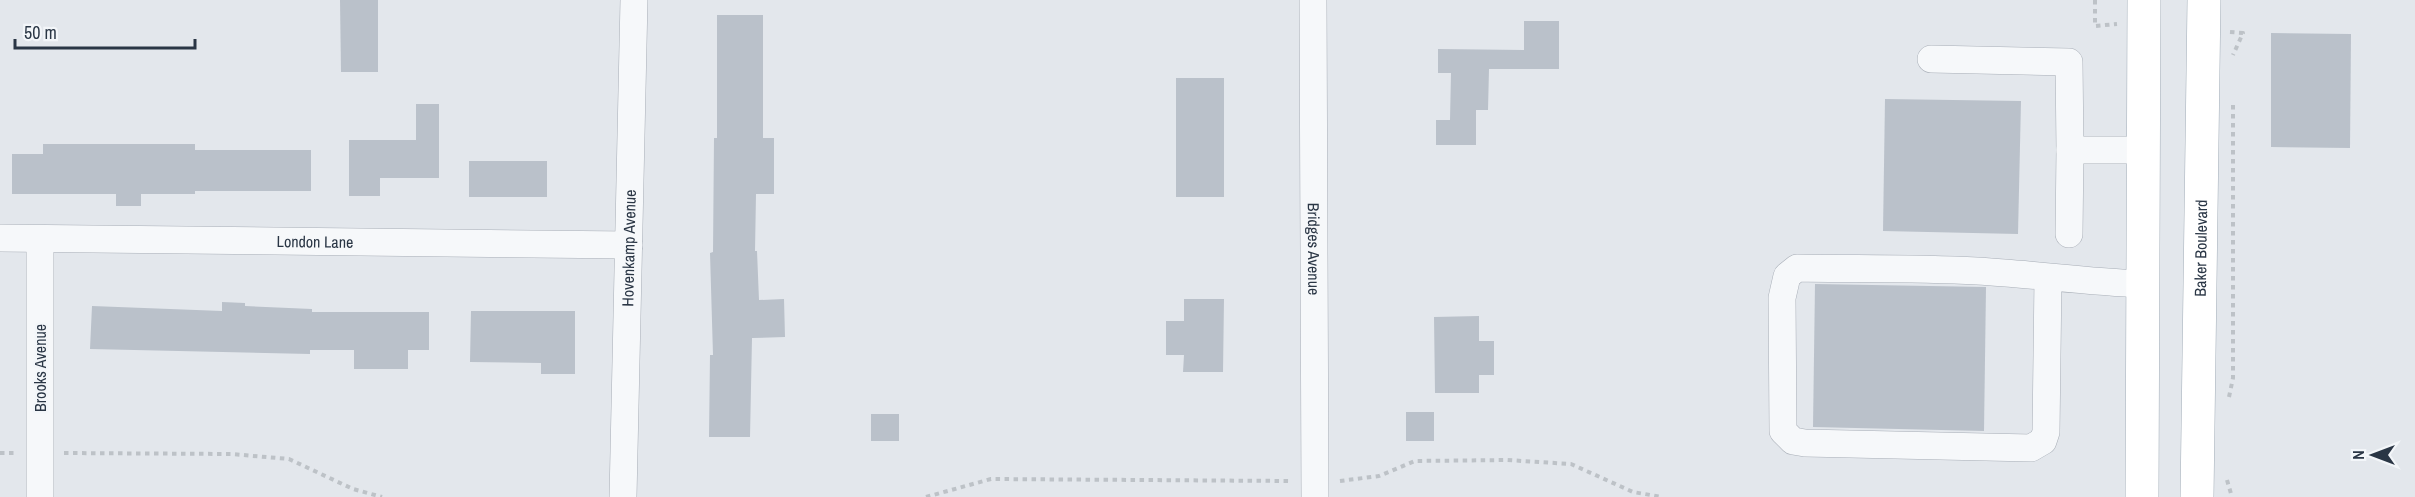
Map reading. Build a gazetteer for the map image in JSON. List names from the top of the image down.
{
  "streets": {
    "main road": ["Baker Boulevard"],
    "street": [
      "London Lane",
      "Hovenkamp Avenue",
      "Bridges Avenue",
      "Brooks Avenue"
    ]
  },
  "crossings": [
    ["London Lane", "Hovenkamp Avenue"],
    ["London Lane", "Brooks Avenue"]
  ],
  "scale_bar": "50 m",
  "north": "left"
}
